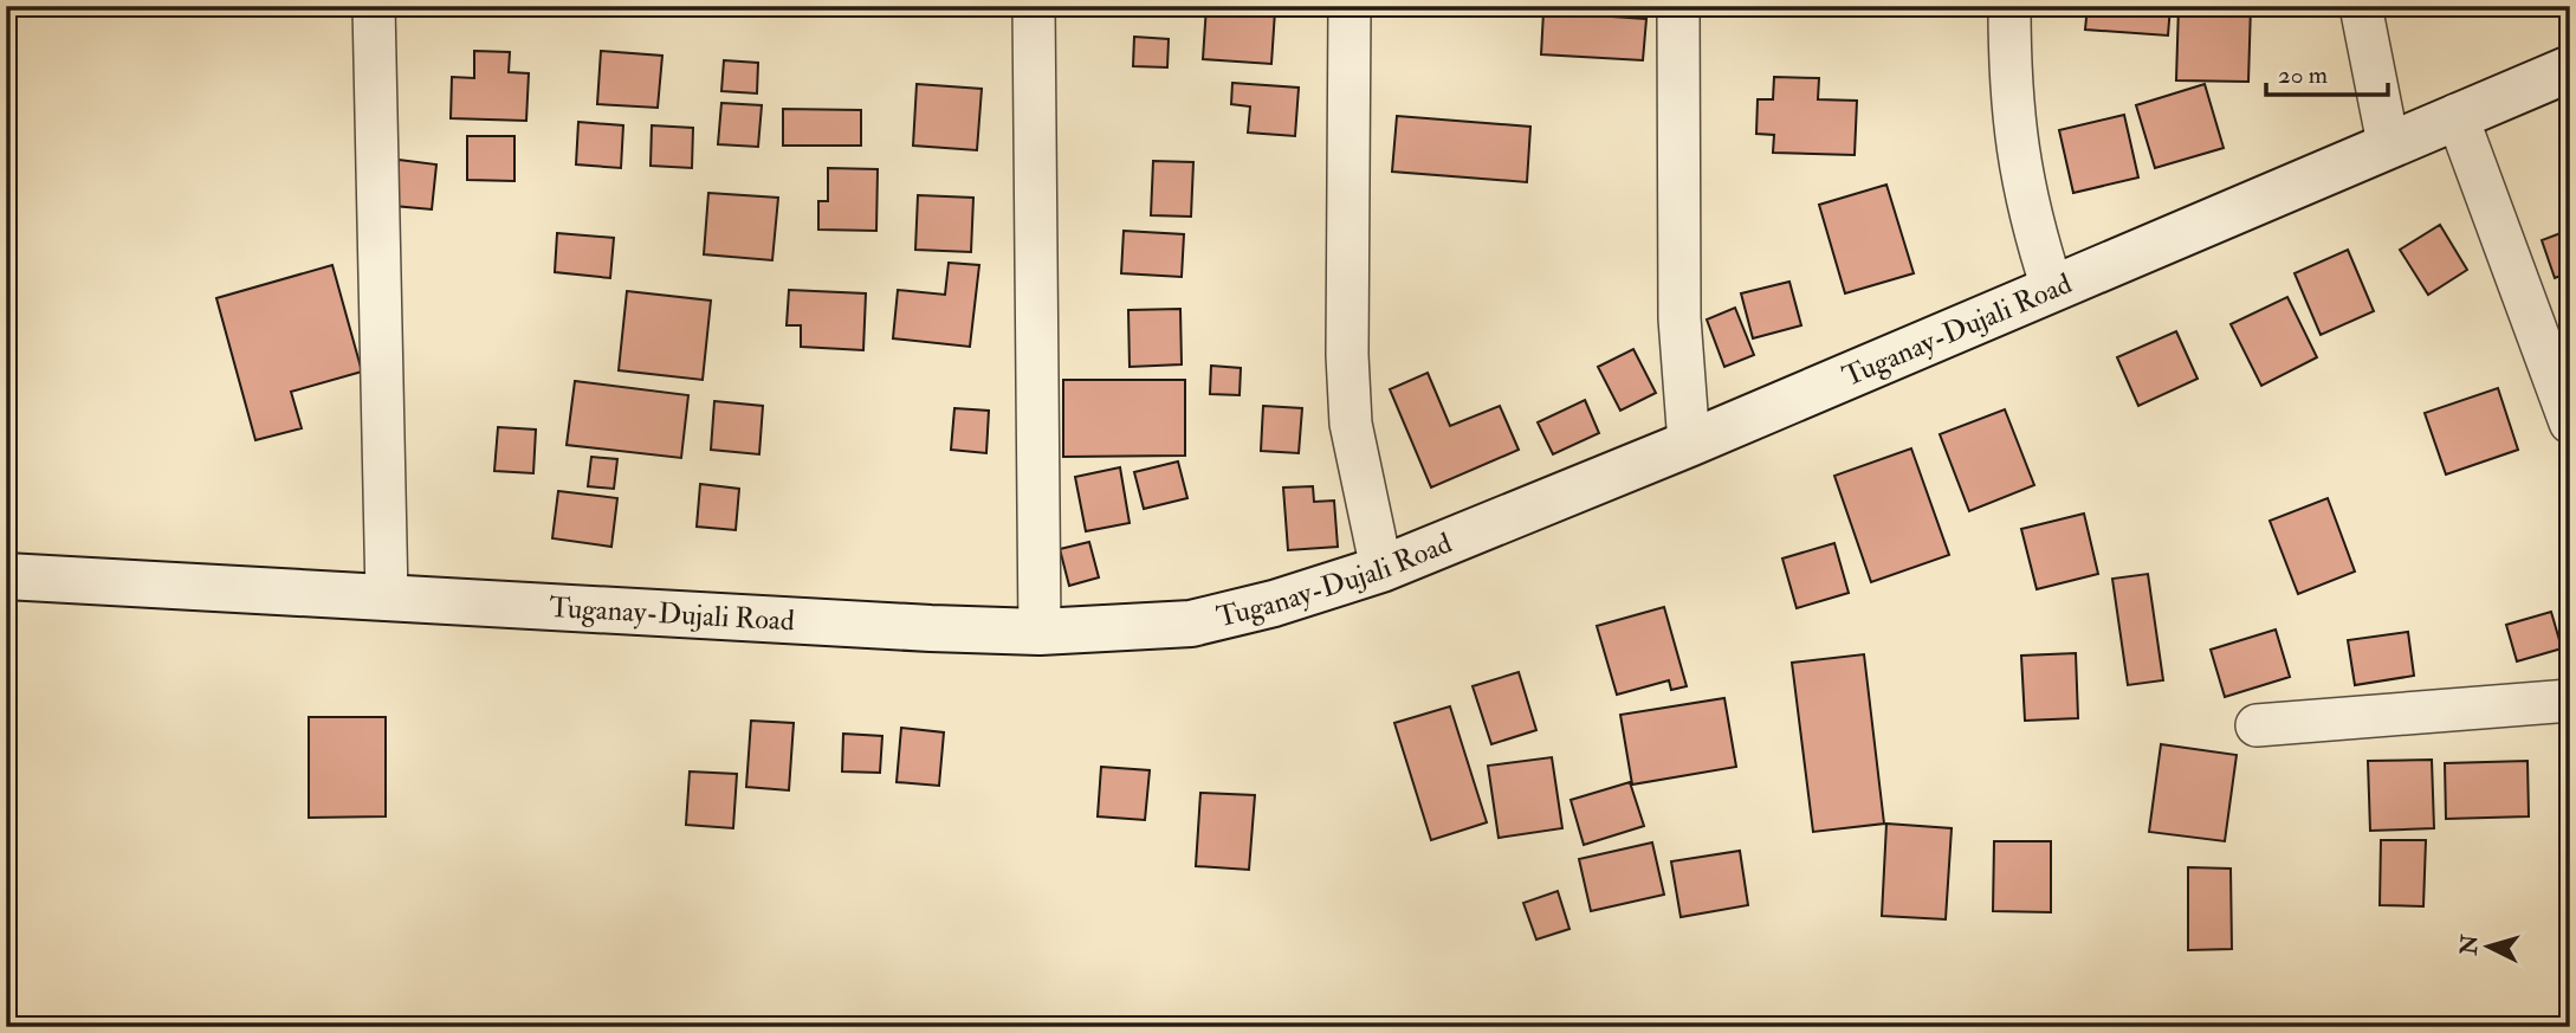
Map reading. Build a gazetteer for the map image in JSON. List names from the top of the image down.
{
  "streets": {
    "main road": ["Tuganay-Dujali Road"]
  },
  "scale_bar": "20 m",
  "north": "left"
}
